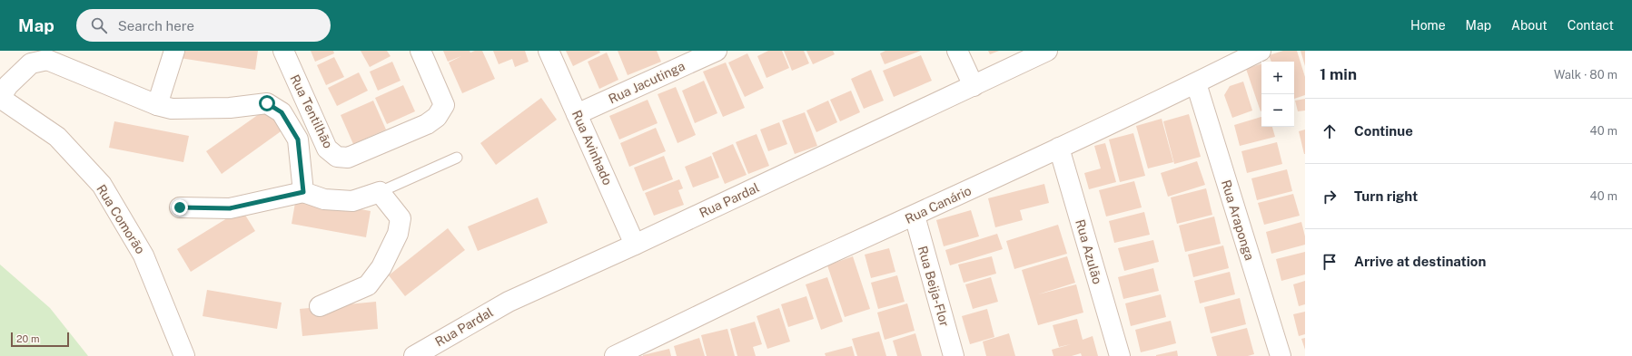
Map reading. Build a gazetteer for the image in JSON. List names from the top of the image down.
{
  "streets": {
    "street": [
      "Rua Jacutinga",
      "Rua Tentilhão",
      "Rua Avinhado",
      "Rua Pardal",
      "Rua Canário",
      "Rua Comorão",
      "Rua Araponga",
      "Rua Azulão",
      "Rua Beija-Flor"
    ]
  },
  "crossings": [
    ["Rua Jacutinga", "Rua Avinhado"],
    ["Rua Avinhado", "Rua Pardal"],
    ["Rua Canário", "Rua Araponga"],
    ["Rua Canário", "Rua Azulão"],
    ["Rua Canário", "Rua Beija-Flor"]
  ],
  "scale_bar": "20 m",
  "page": {
    "header": "Map",
    "search": "Search here",
    "nav": [
      "Home",
      "Map",
      "About",
      "Contact"
    ],
    "heading": ["1 min", "Walk · 80 m"],
    "map_buttons": ["+", "−"],
    "list": [
      ["Continue", "40 m"],
      ["Turn right", "40 m"],
      "Arrive at destination"
    ],
    "scale": "20 m"
  }
}
